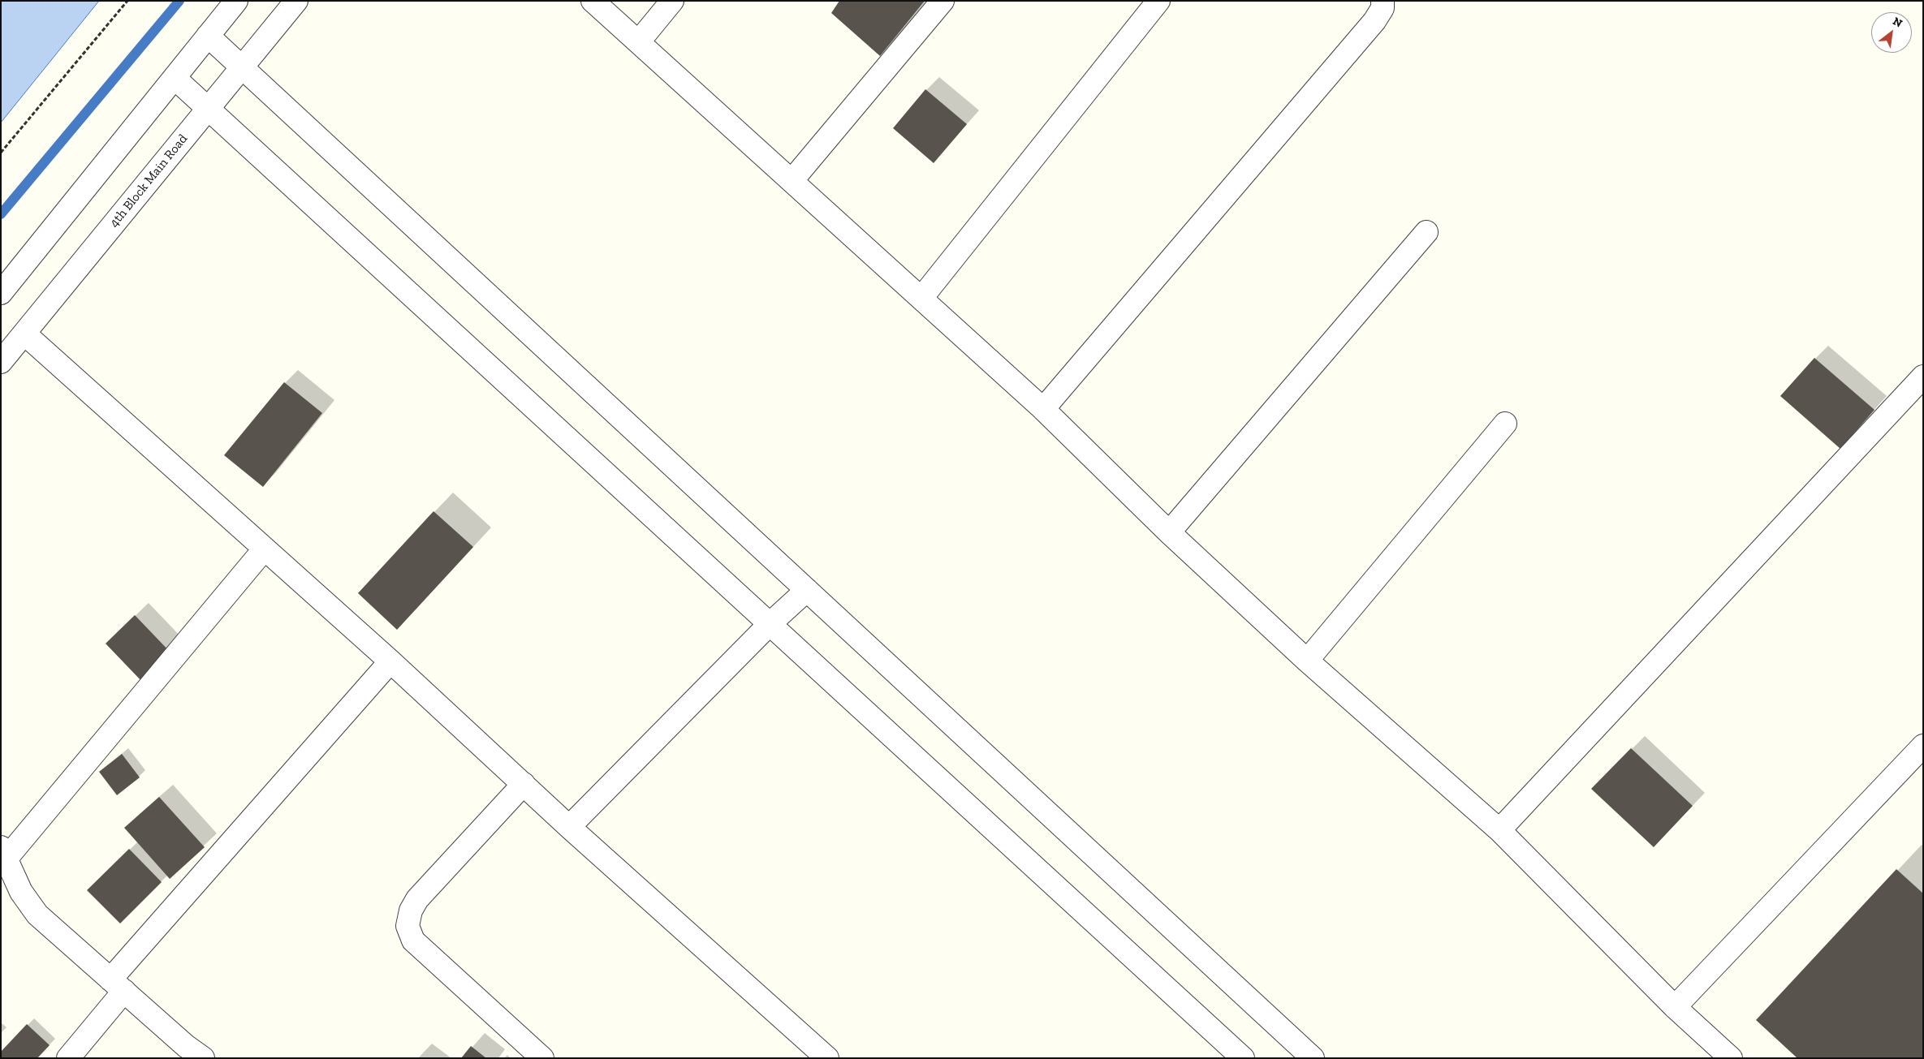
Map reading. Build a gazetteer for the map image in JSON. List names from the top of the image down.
{
  "streets": {
    "street": ["4th Block Main Road"]
  },
  "north": "top right"
}
